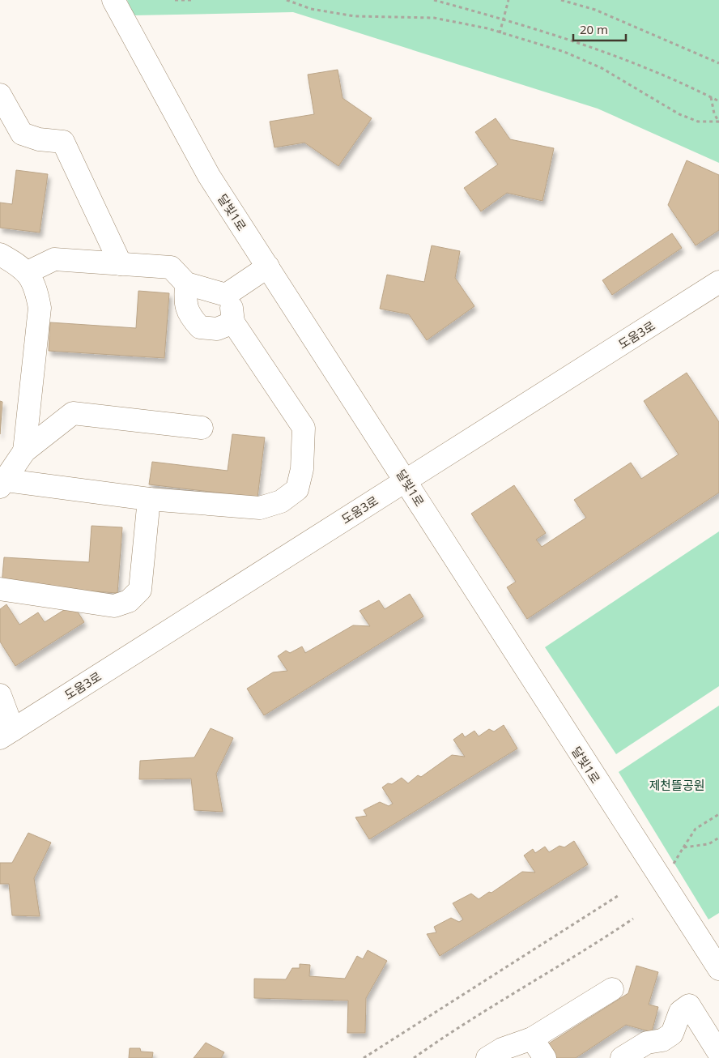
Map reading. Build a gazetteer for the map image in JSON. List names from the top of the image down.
{
  "streets": {
    "street": ["달빛1로", "도움3로"]
  },
  "crossings": [
    ["달빛1로", "도움3로"]
  ],
  "parks": ["제천뜰공원"],
  "scale_bar": "20 m"
}
